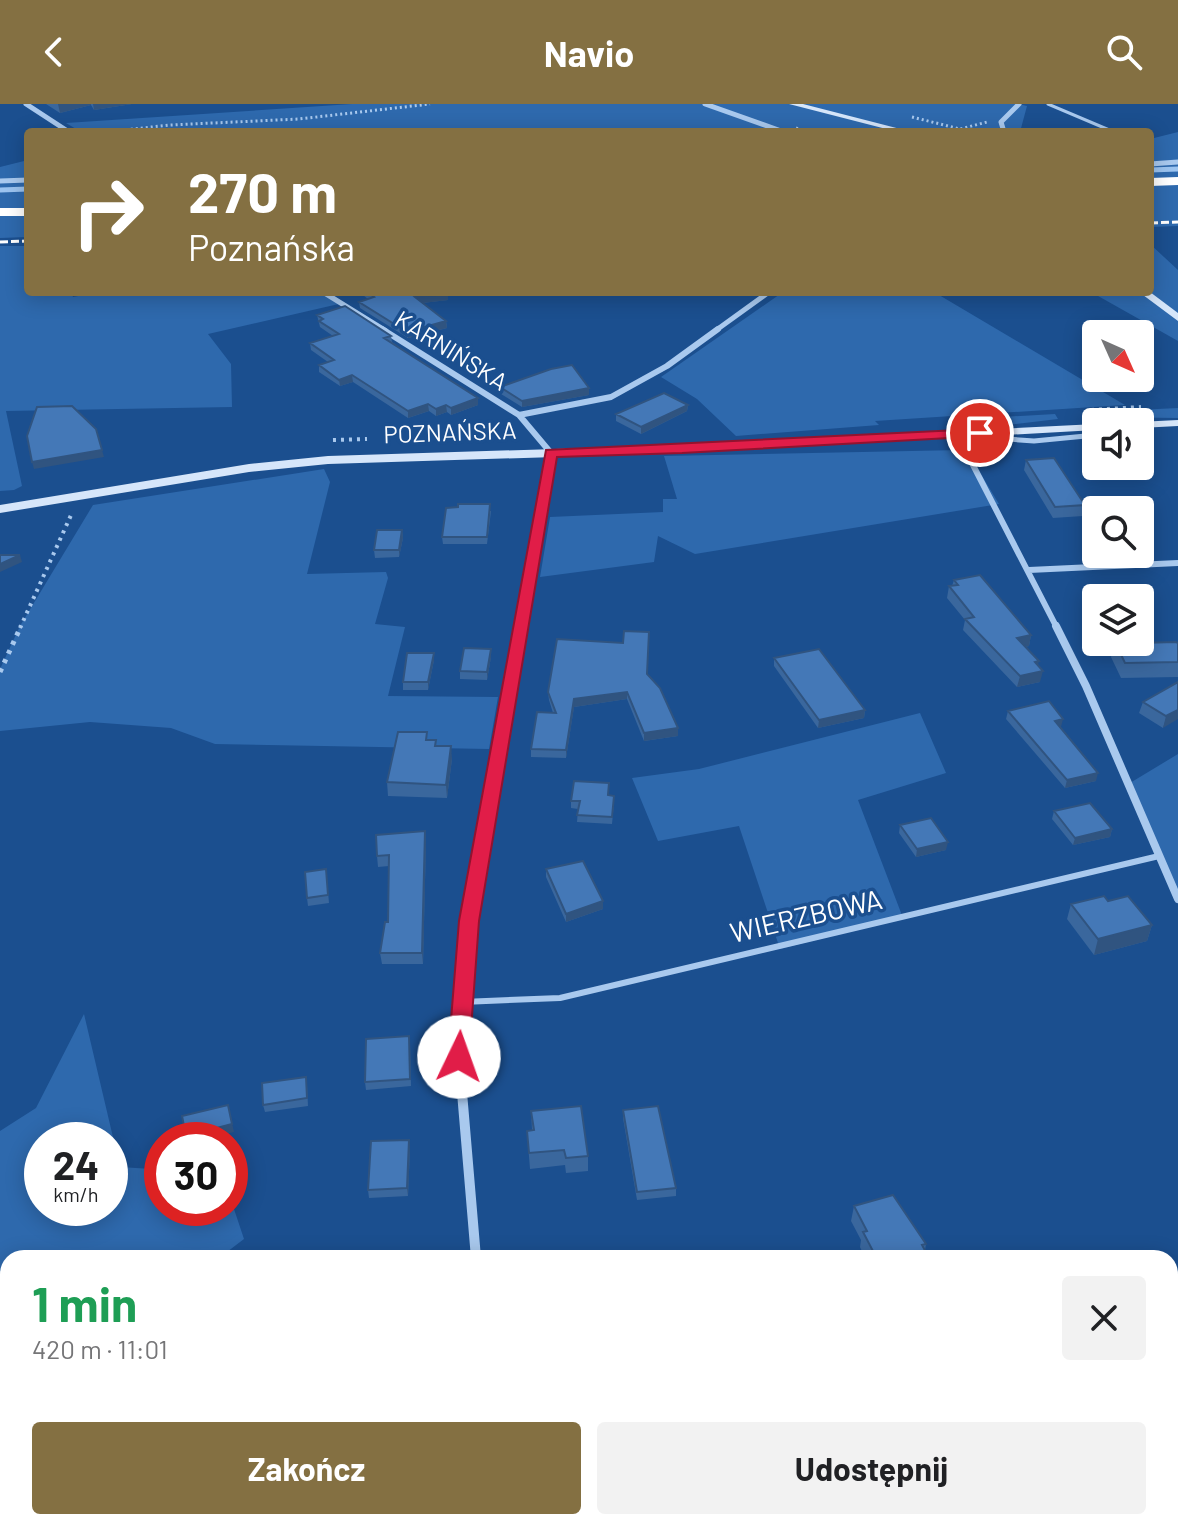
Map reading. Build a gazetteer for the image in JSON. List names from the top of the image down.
{
  "streets": {
    "main road": ["POZNAŃSKA"],
    "street": ["KARNIŃSKA"],
    "lane": ["WIERZBOWA"]
  },
  "crossings": [
    ["KARNIŃSKA", "POZNAŃSKA"]
  ],
  "north": "bottom right",
  "page": {
    "header": "Navio",
    "turn": ["270 m", "Poznańska"],
    "speed": "24 km/h",
    "limit": "30",
    "heading": ["1 min", "420 m · 11:01"],
    "buttons": ["Zakończ", "Udostępnij"]
  }
}
